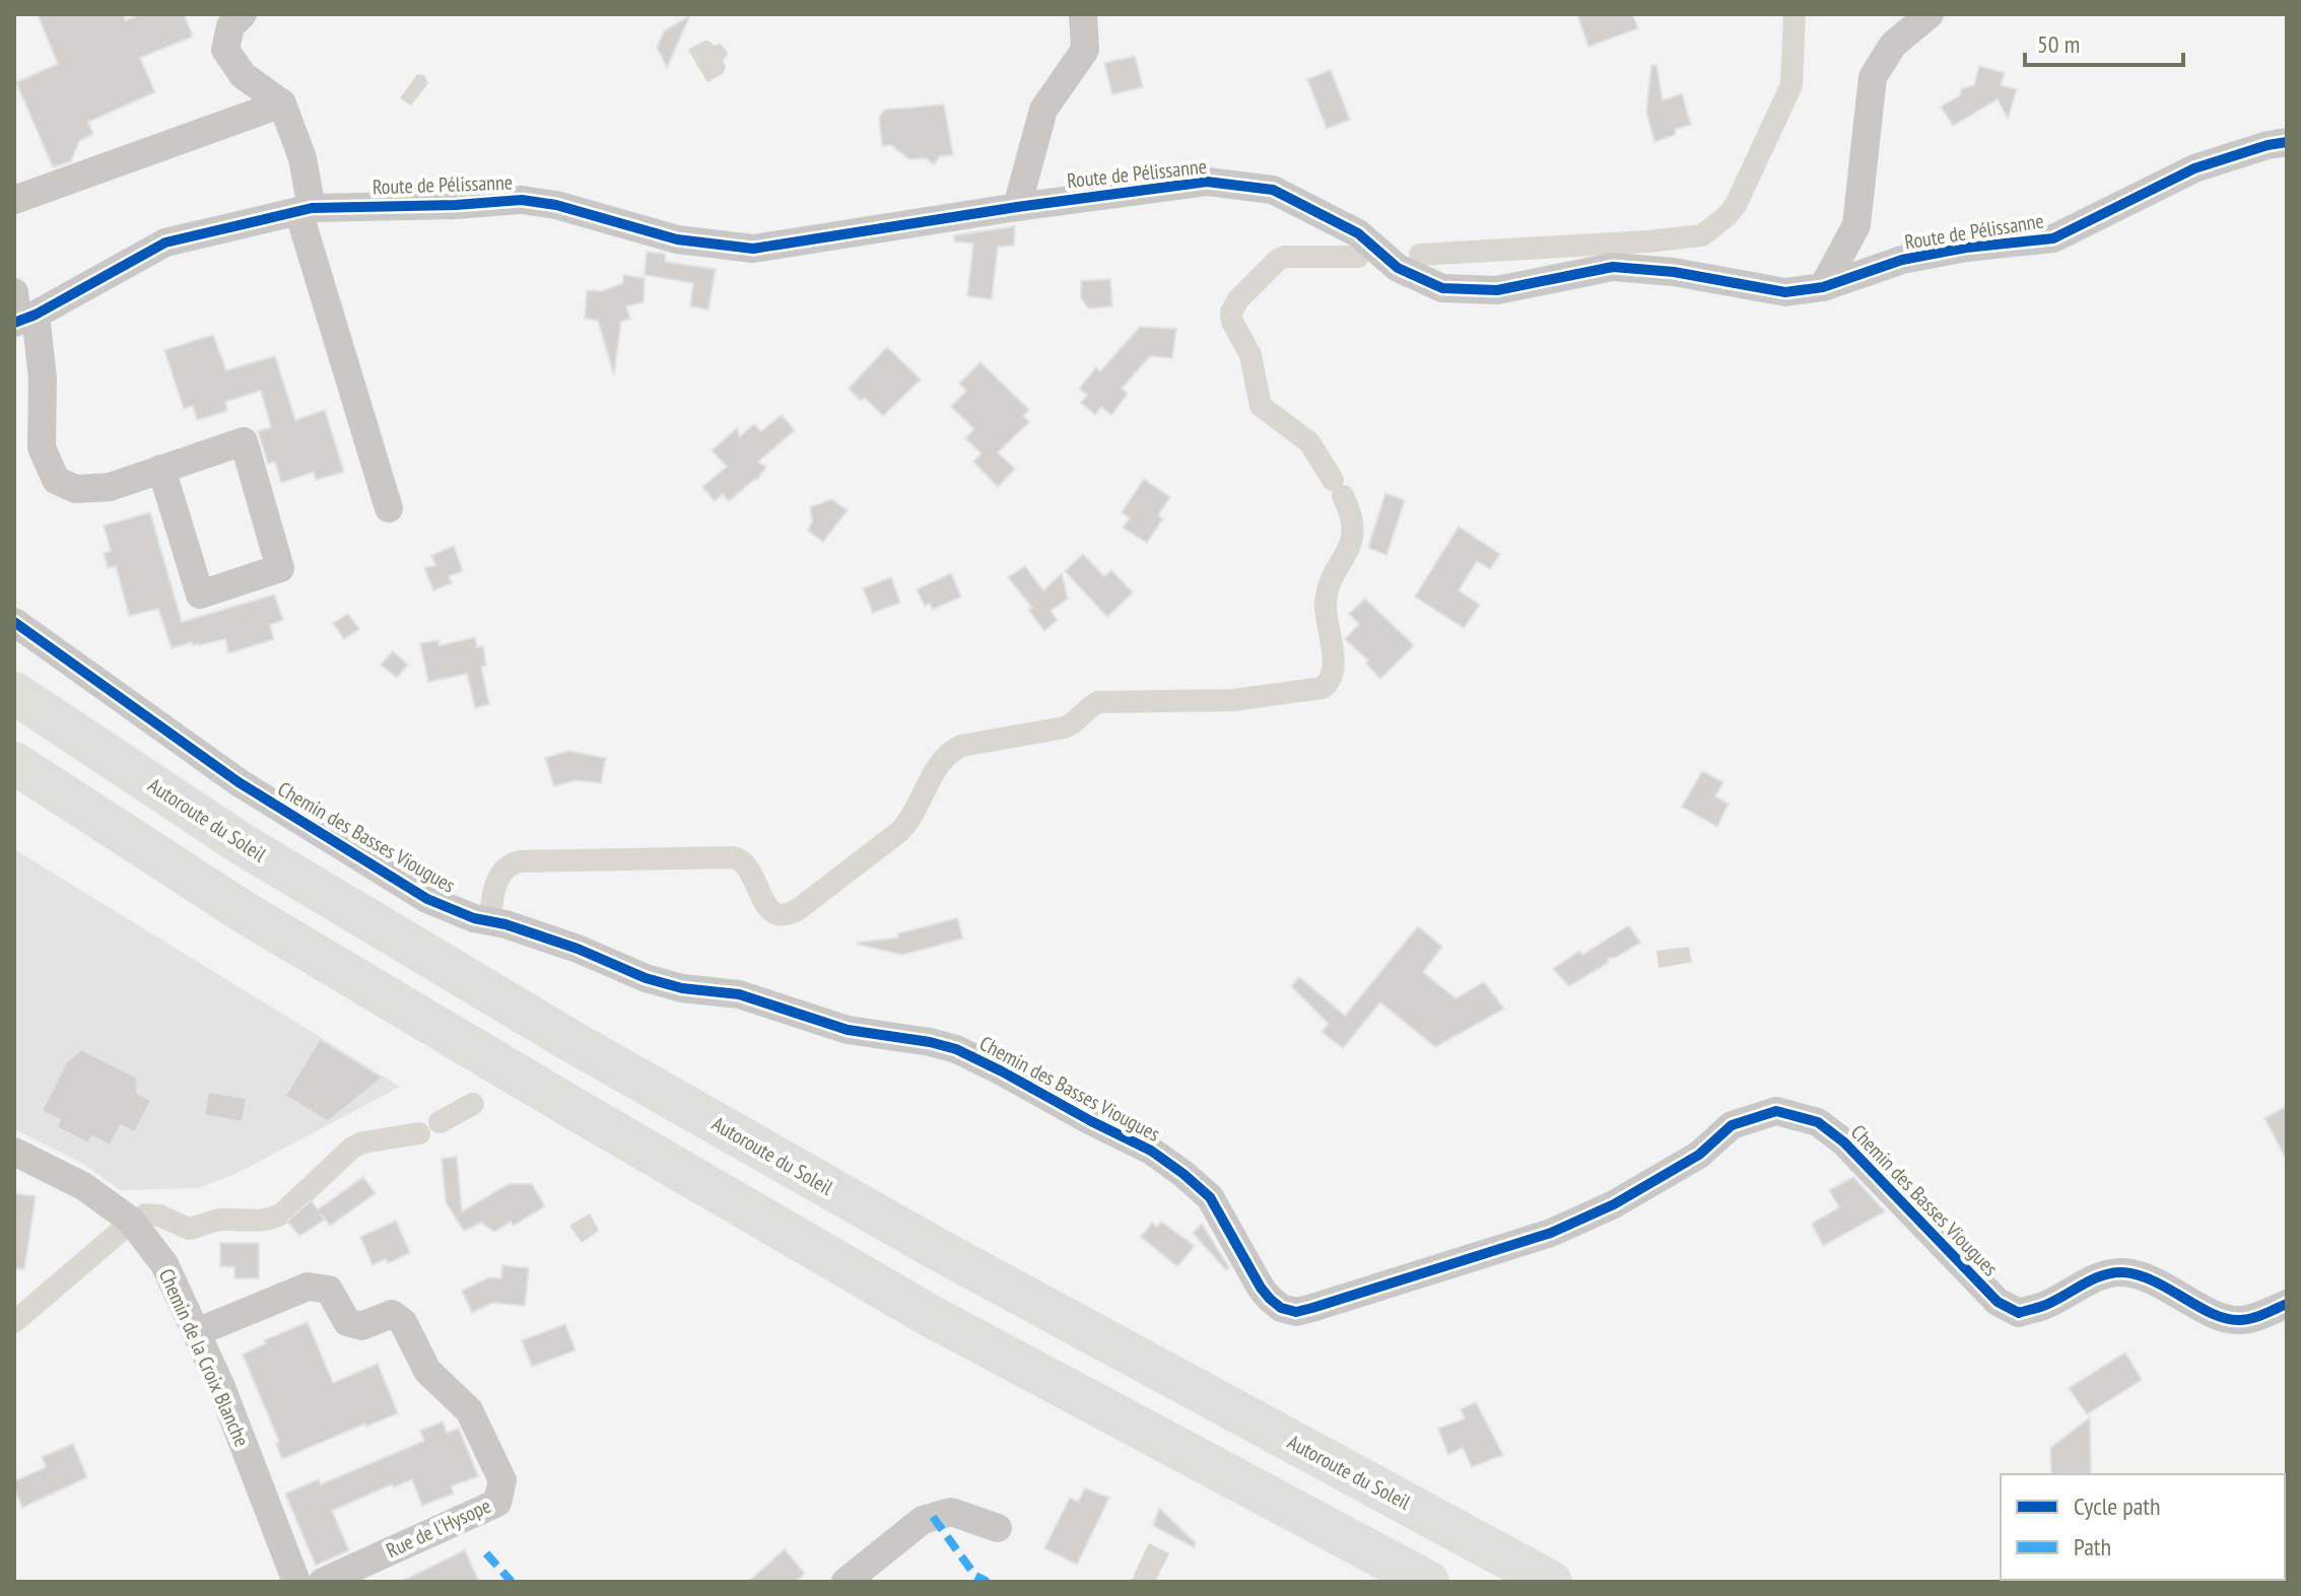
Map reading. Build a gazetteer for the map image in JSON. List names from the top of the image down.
{
  "streets": {
    "highway": ["Autoroute du Soleil"],
    "street": [
      "Route de Pélissanne",
      "Chemin des Basses Viougues",
      "Chemin de la Croix Blanche",
      "Rue de l'Hysope"
    ]
  },
  "crossings": [
    ["Chemin de la Croix Blanche", "Rue de l'Hysope"]
  ],
  "legend": ["Cycle path", "Path"],
  "scale_bar": "50 m"
}
